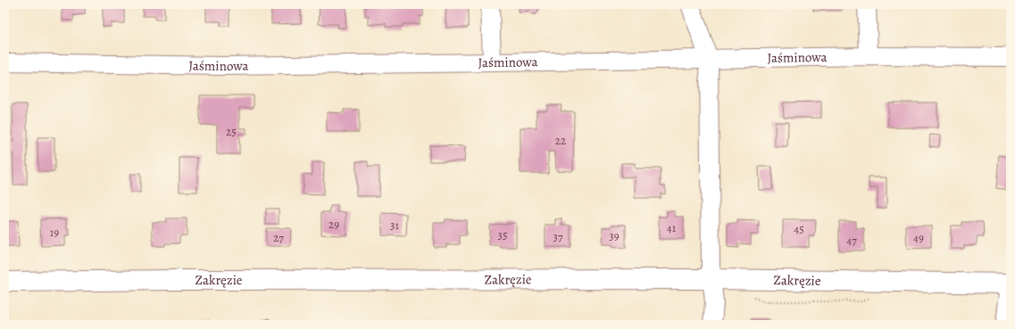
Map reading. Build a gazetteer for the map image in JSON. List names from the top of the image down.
{
  "streets": {
    "street": ["Jaśminowa", "Zakręzie"]
  },
  "house_numbers": [
    "25",
    "22",
    "29",
    "31",
    "41",
    "45",
    "19",
    "35",
    "39",
    "37",
    "27",
    "49",
    "47"
  ]
}
